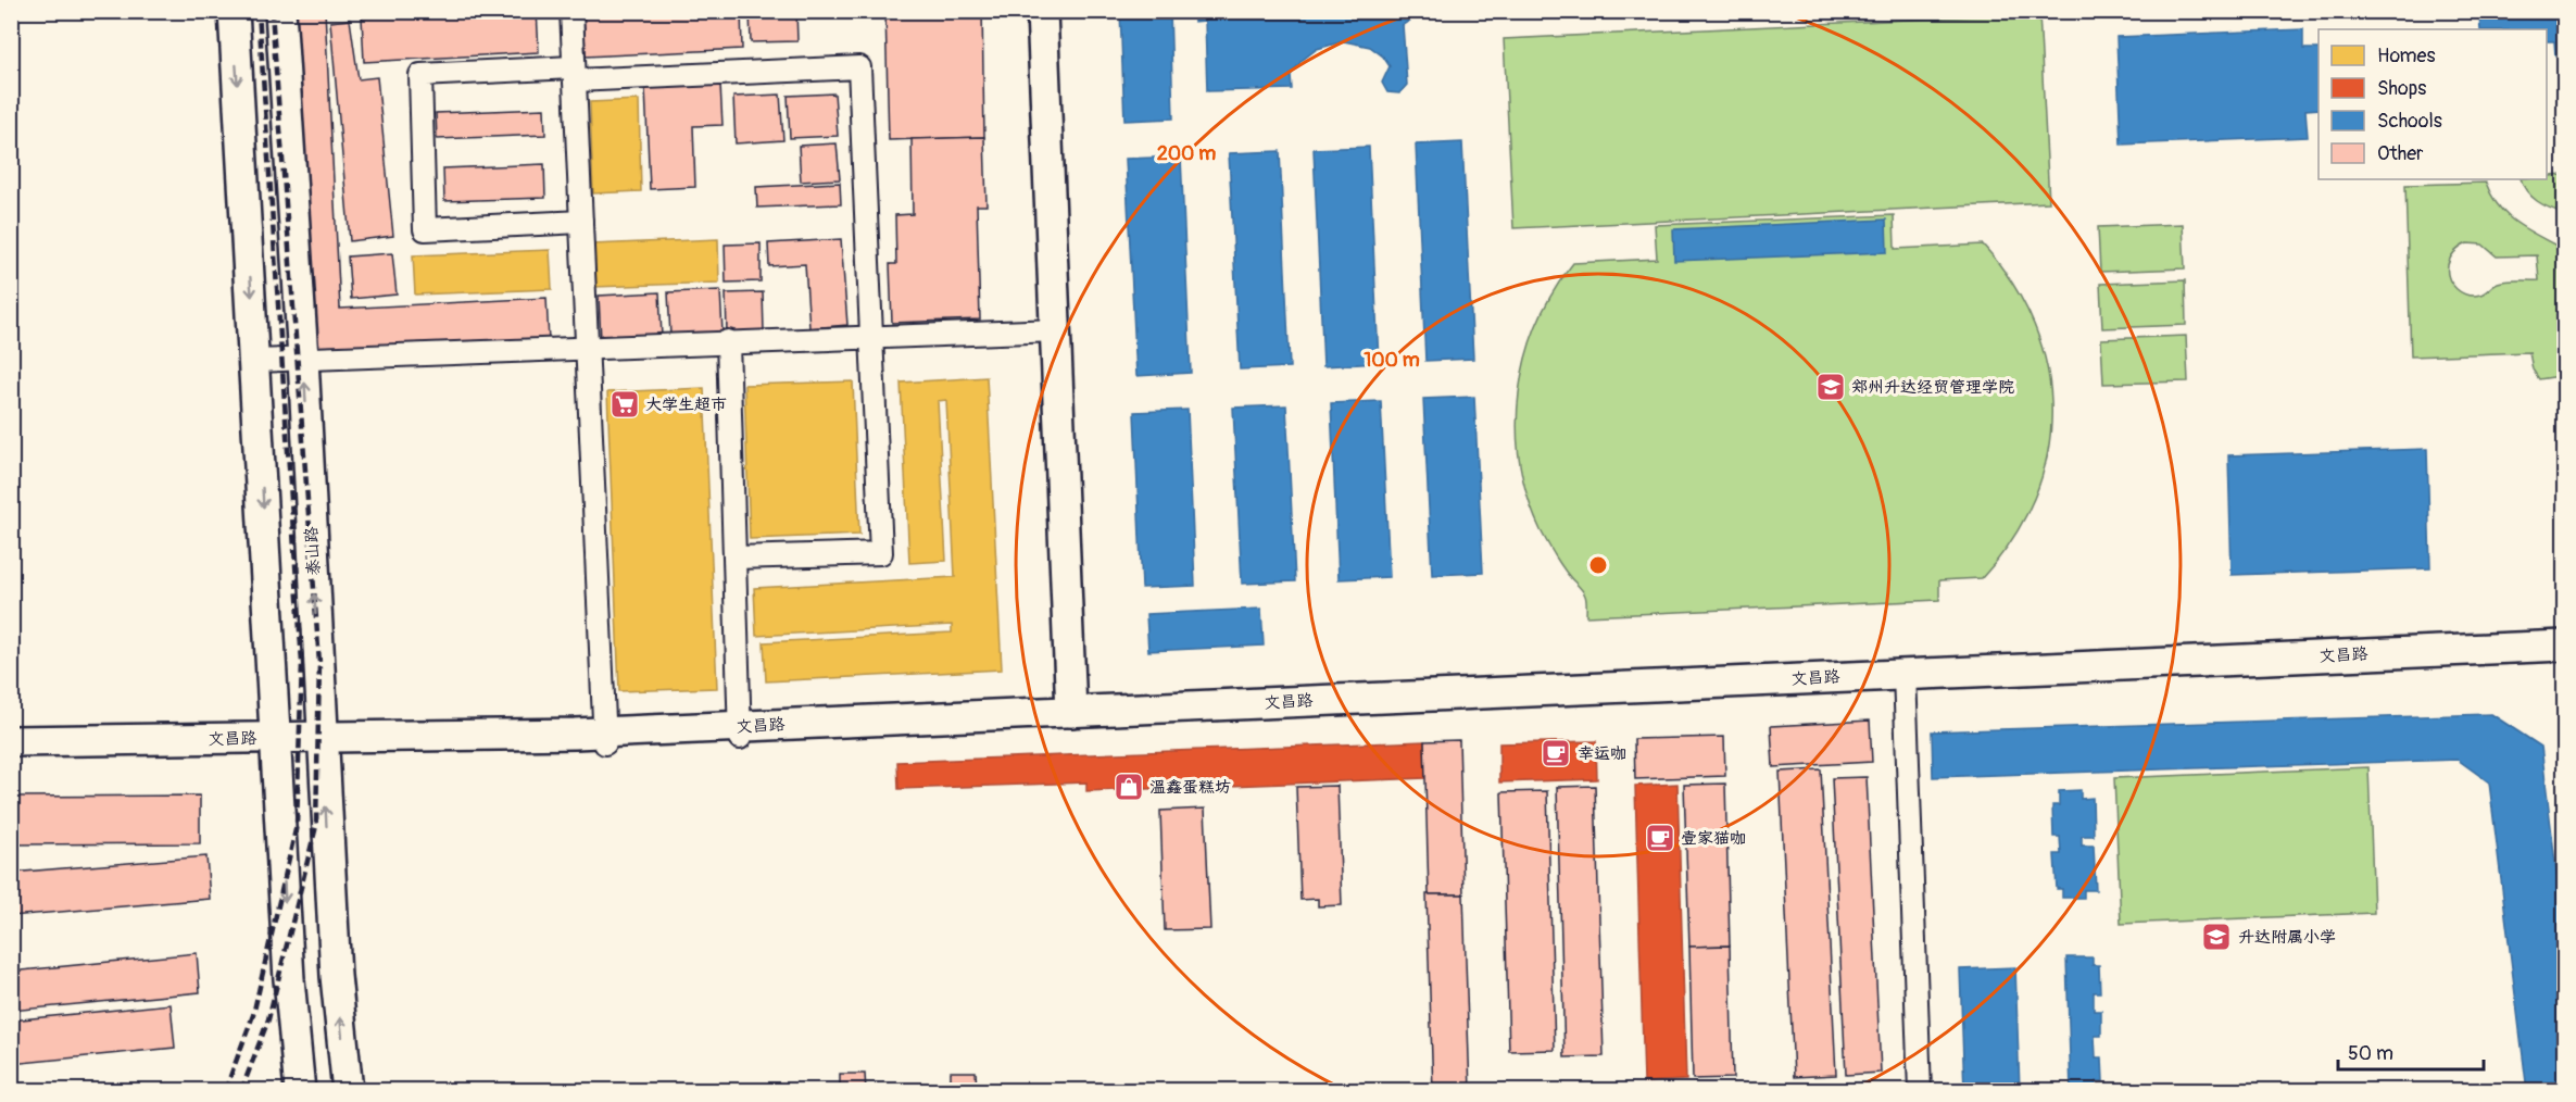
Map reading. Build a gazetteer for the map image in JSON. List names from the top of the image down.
{
  "streets": {
    "street": ["泰山路", "文昌路"]
  },
  "crossings": [
    ["泰山路", "文昌路"]
  ],
  "places": {
    "school or university": ["郑州升达经贸管理学院", "升达附属小学"],
    "supermarket": ["大学生超市"],
    "cafe": ["幸运咖", "壹家猫咖"],
    "shop": ["温鑫蛋糕坊"]
  },
  "legend": [
    "Homes",
    "Shops",
    "Schools",
    "Other"
  ],
  "scale_bar": "50 m",
  "rings": ["200 m", "100 m"]
}
